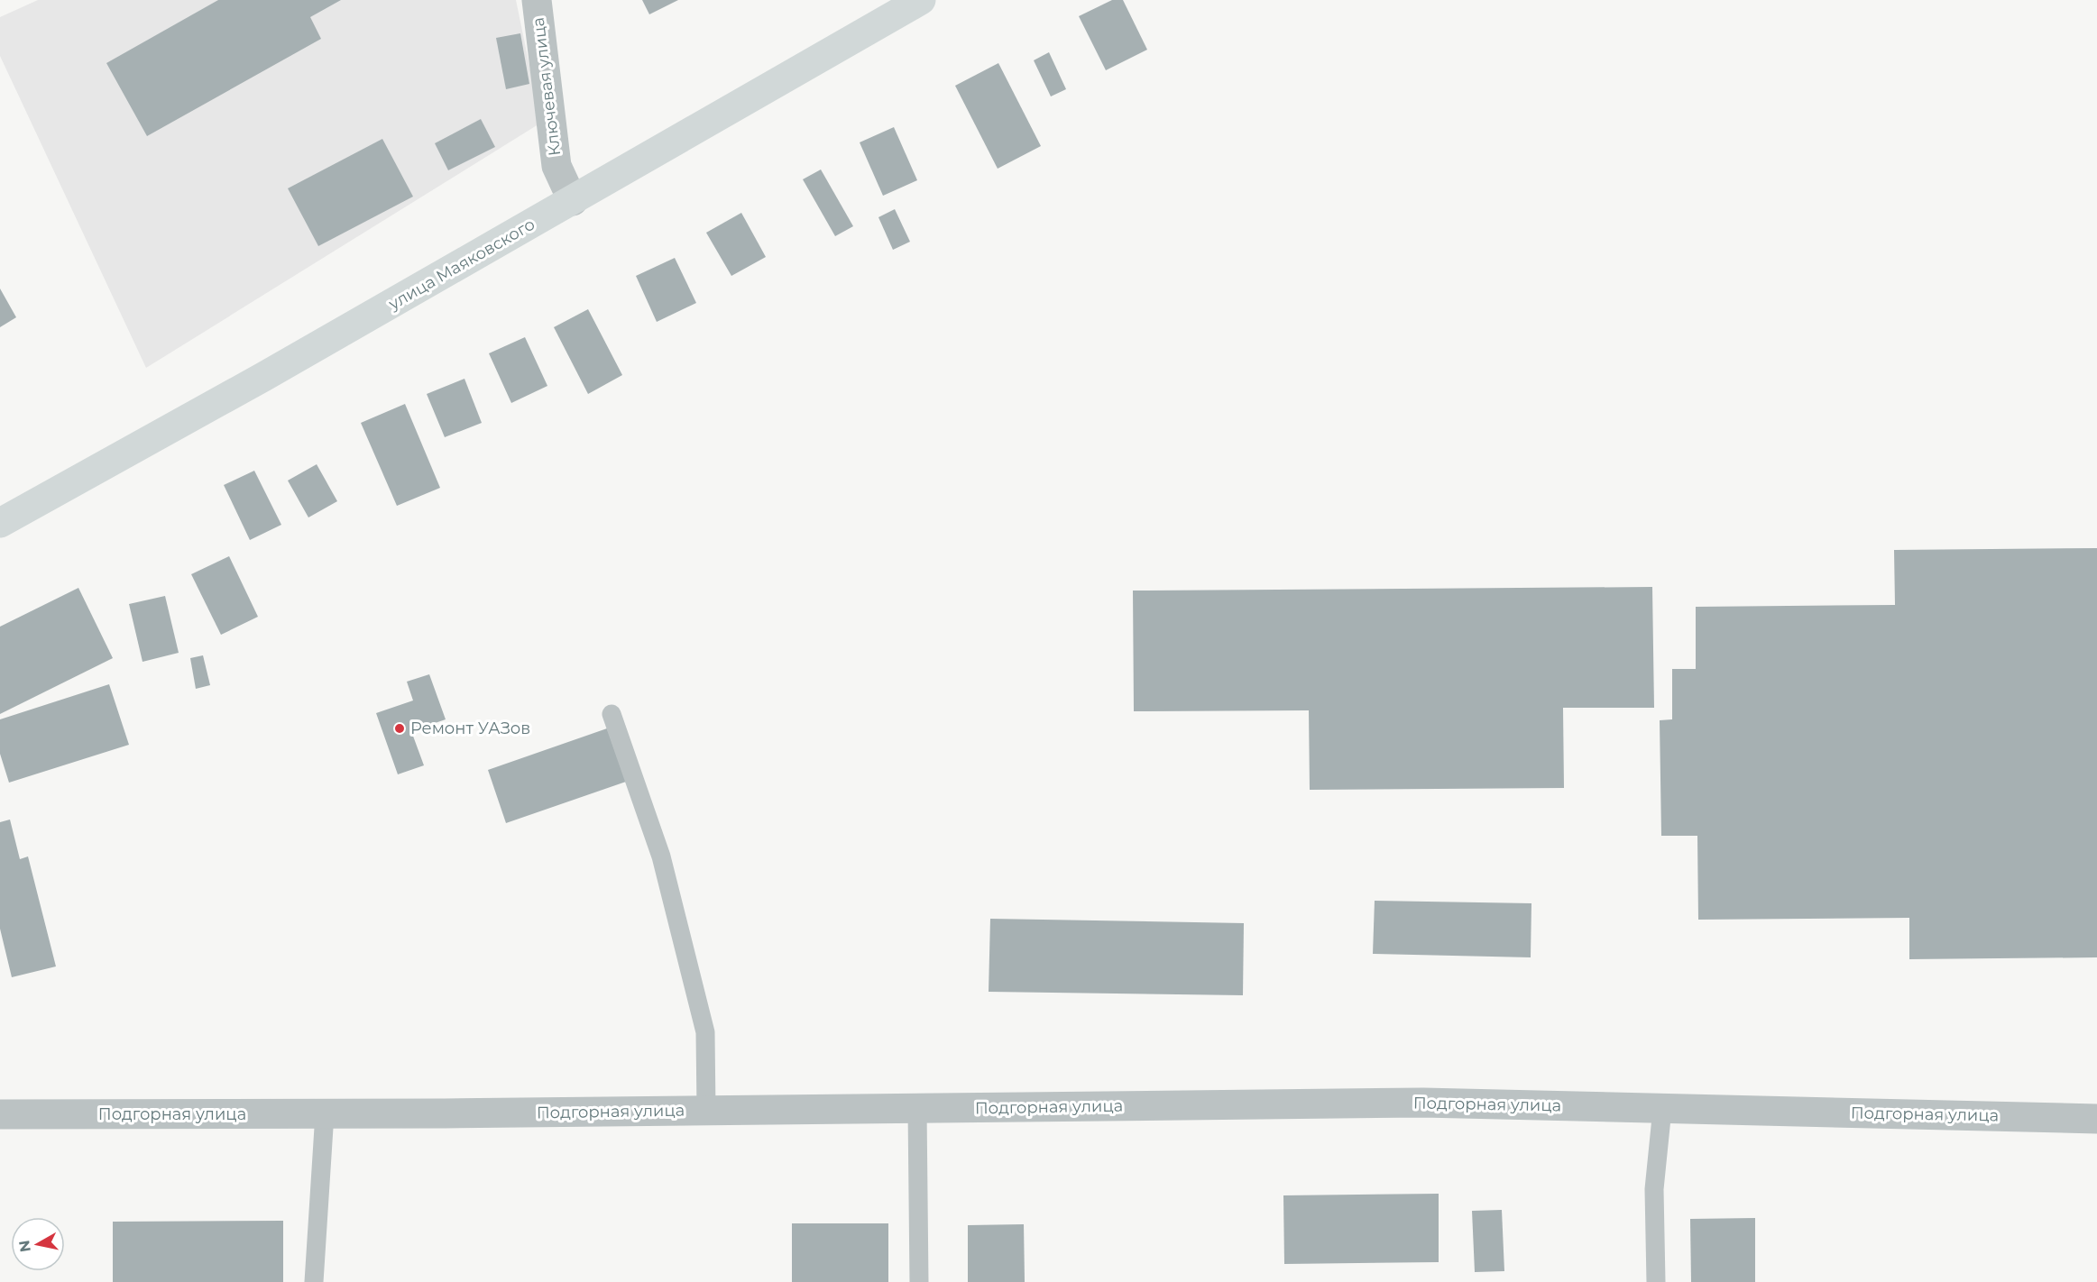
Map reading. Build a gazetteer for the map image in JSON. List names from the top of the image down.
{
  "streets": {
    "street": ["Ключевая улица", "улица Маяковского", "Подгорная улица"]
  },
  "crossings": [
    ["Ключевая улица", "улица Маяковского"]
  ],
  "places": ["Ремонт УАЗов"],
  "north": "left"
}
